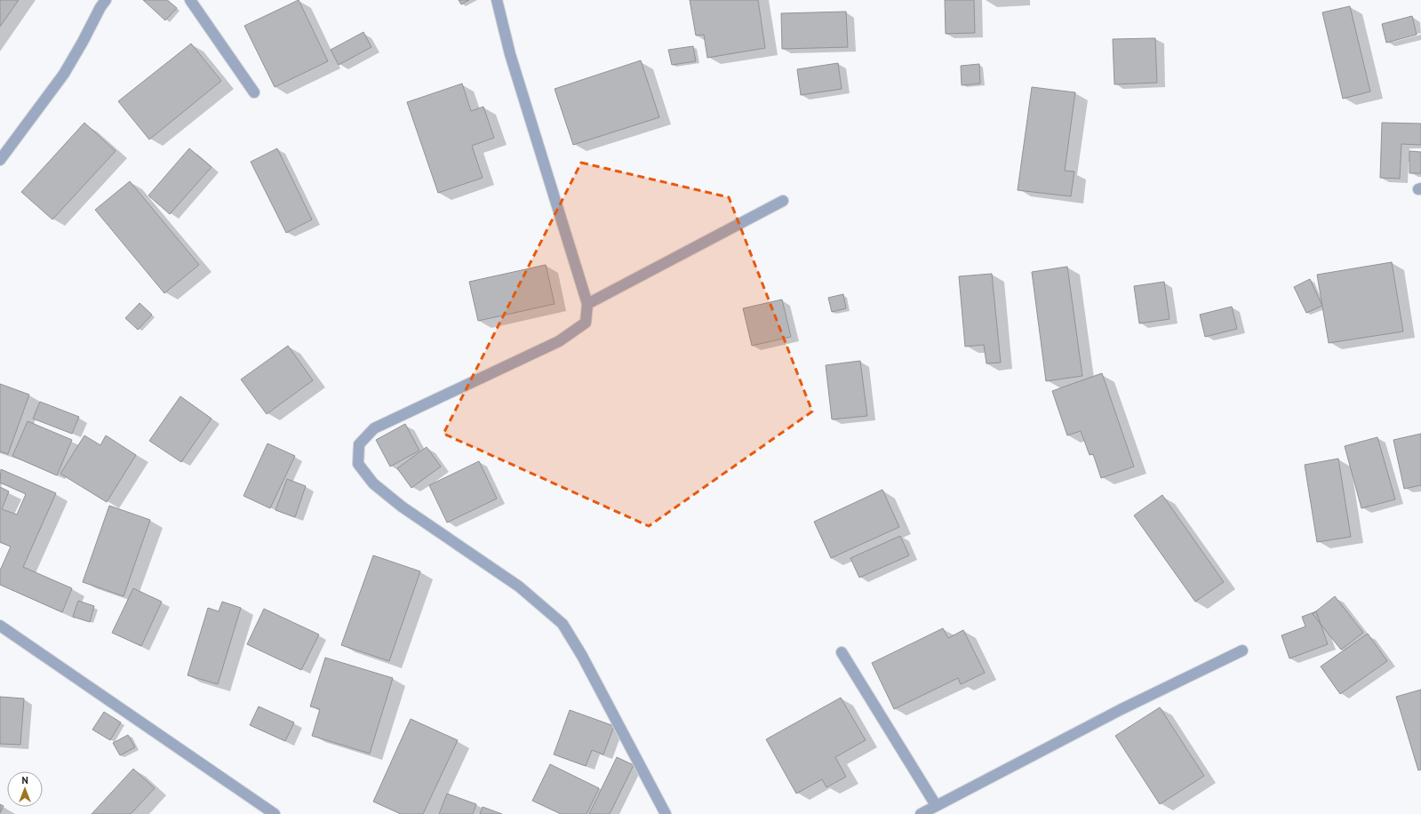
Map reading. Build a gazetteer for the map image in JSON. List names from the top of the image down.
{
  "north": "top"
}
